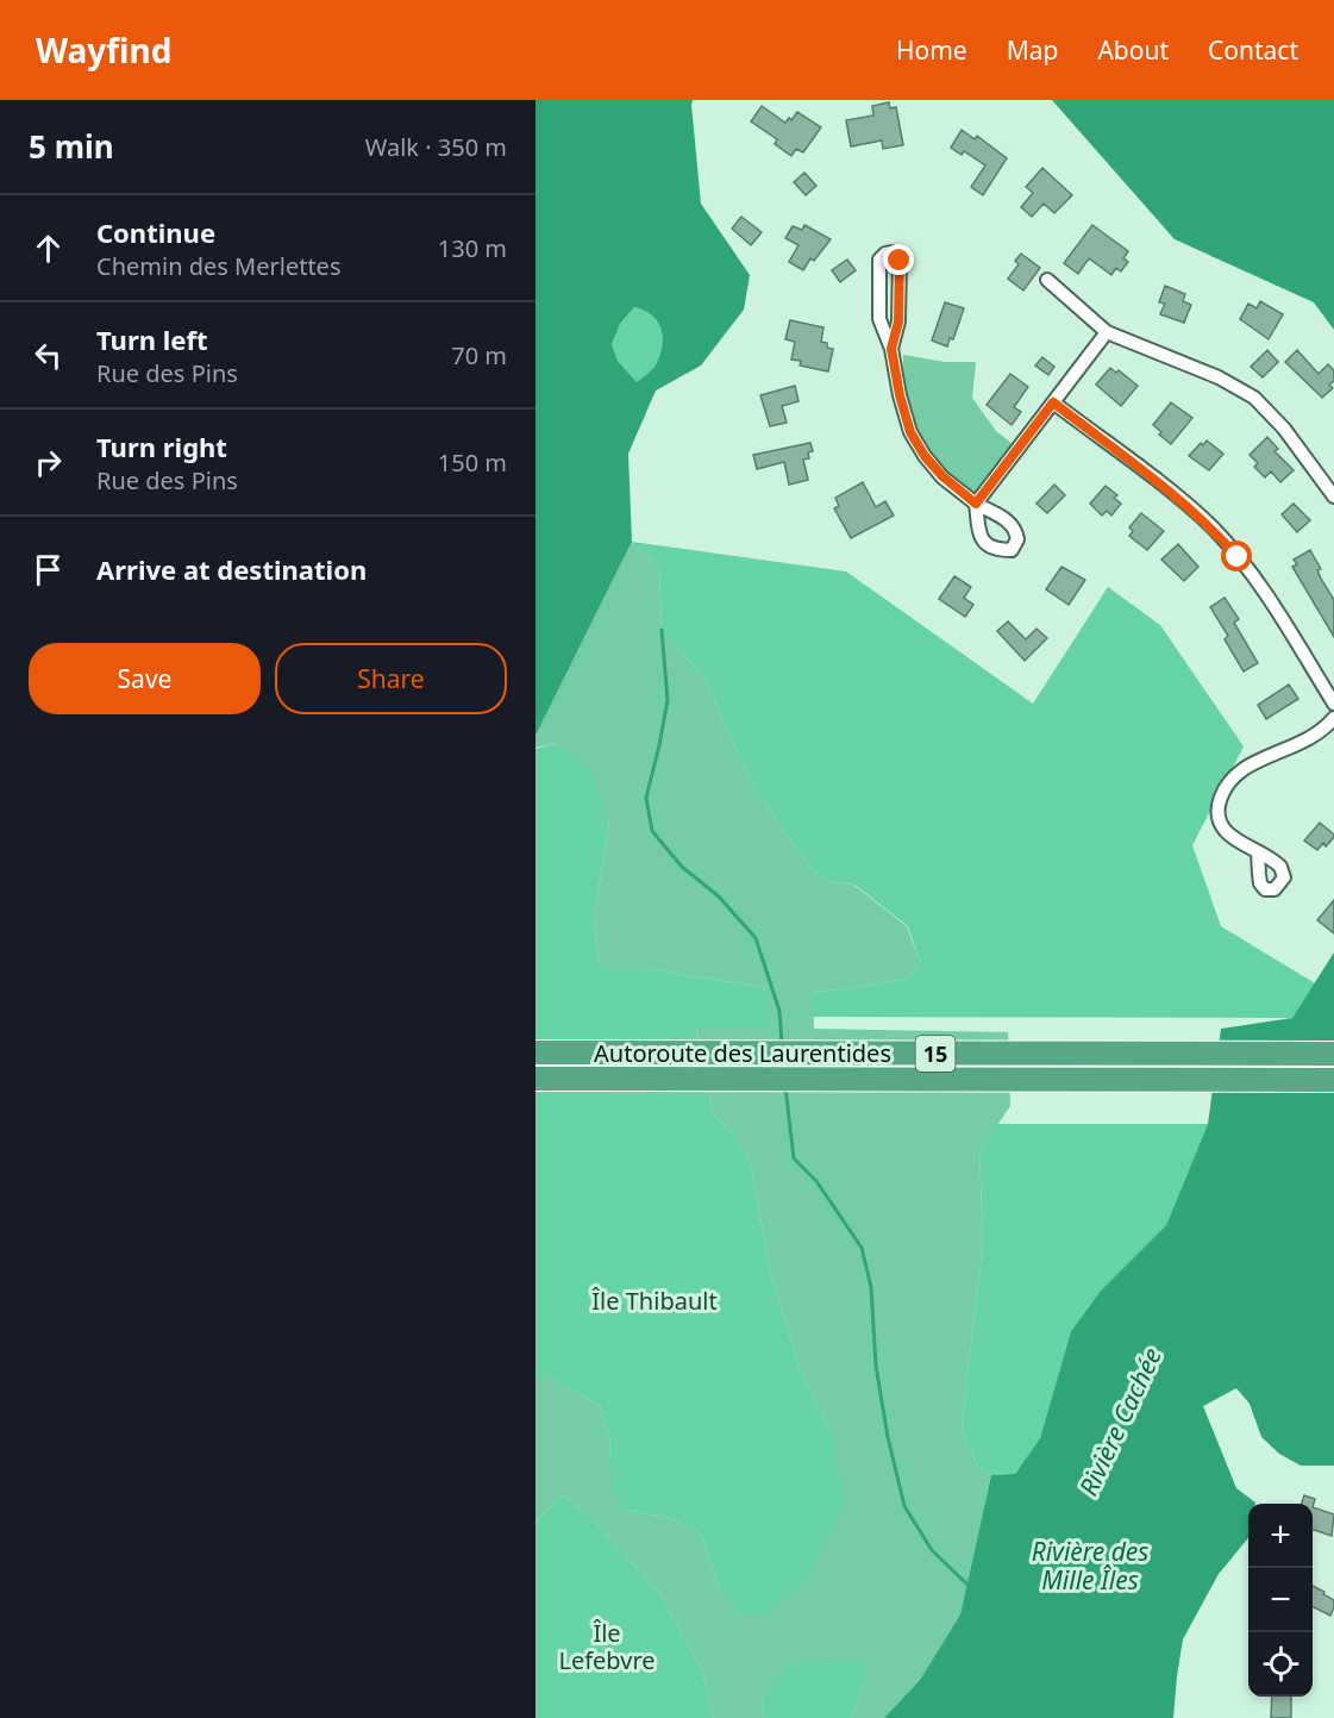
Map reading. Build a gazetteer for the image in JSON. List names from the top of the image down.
{
  "streets": {
    "highway": ["Autoroute des Laurentides", "15"]
  },
  "water": ["Rivière Cachée", "Rivière des Mille Îles"],
  "parks": ["Île Thibault", "Île Lefebvre"],
  "page": {
    "header": "Wayfind",
    "nav": [
      "Home",
      "Map",
      "About",
      "Contact"
    ],
    "heading": ["5 min", "Walk · 350 m"],
    "list": [
      ["Continue", "Chemin des Merlettes", "130 m"],
      ["Turn left", "Rue des Pins", "70 m"],
      ["Turn right", "Rue des Pins", "150 m"],
      "Arrive at destination"
    ],
    "buttons": ["Save", "Share"],
    "map_buttons": ["+", "−"]
  }
}
